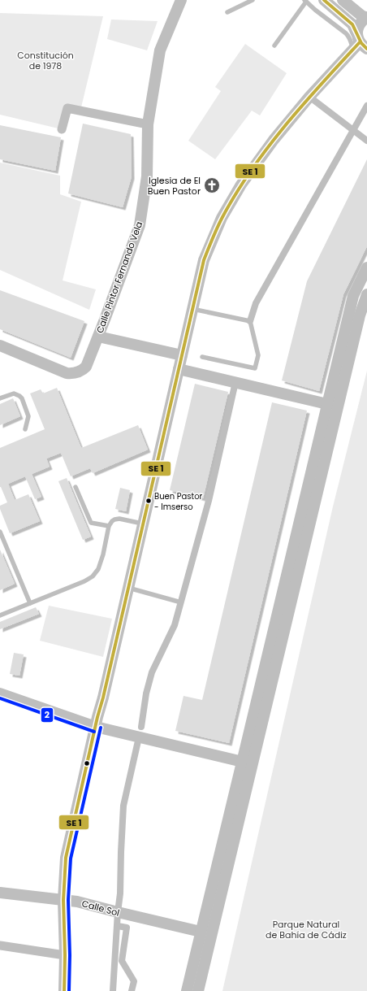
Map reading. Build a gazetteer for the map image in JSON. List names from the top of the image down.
{
  "streets": {
    "street": ["Calle Pintor Fernando Vela", "Calle Sol"]
  },
  "parks": ["Constitución de 1978", "Parque Natural de Bahía de Cádiz"],
  "places": {
    "church": ["Iglesia de El Buen Pastor"],
    "other": ["Buen Pastor - Imserso"]
  },
  "lines": ["transit line 2"]
}
